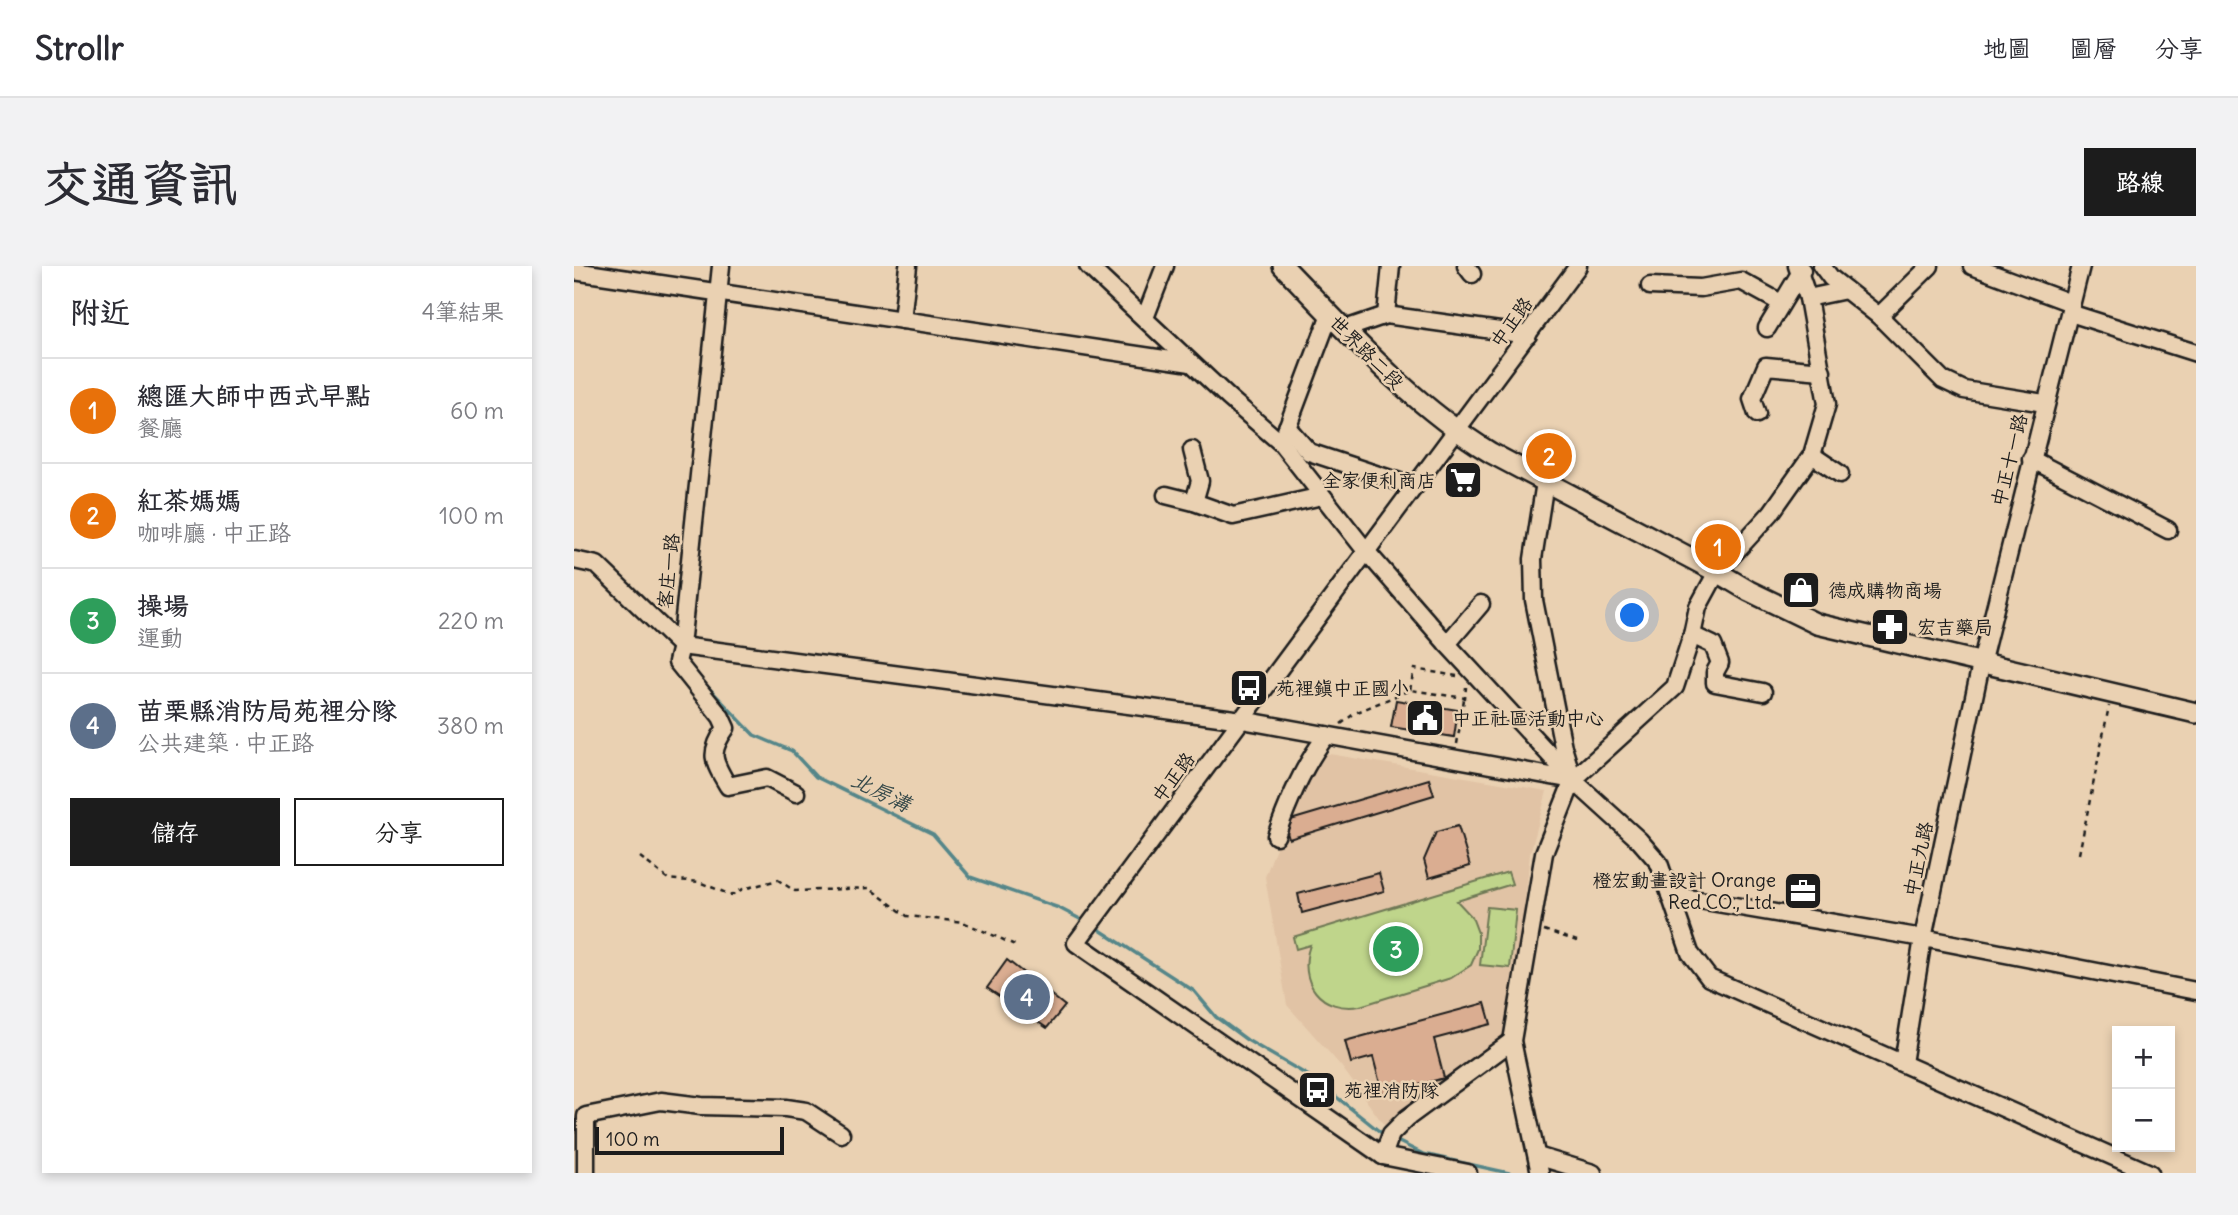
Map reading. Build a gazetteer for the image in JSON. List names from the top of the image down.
{
  "streets": {
    "main road": ["世界路二段"],
    "street": [
      "中正路",
      "中正十一路",
      "客庄一路",
      "中正九路"
    ]
  },
  "crossings": [
    ["中正路", "世界路二段"],
    ["世界路二段", "中正十一路"],
    ["世界路二段", "中正九路"],
    ["中正十一路", "中正九路"]
  ],
  "water": ["北房溝"],
  "places": {
    "supermarket": ["全家便利商店"],
    "shop": ["德成購物商場"],
    "pharmacy": ["宏吉藥局"],
    "bus stop": ["苑裡鎮中正國小", "苑裡消防隊"],
    "public building": ["中正社區活動中心"],
    "office": ["橙宏動畫設計 Orange Red CO., Ltd."]
  },
  "scale_bar": "100 m",
  "page": {
    "header": "Strollr",
    "nav": ["地圖", "圖層", "分享"],
    "buttons": [
      "路線",
      ["儲存", "分享"]
    ],
    "title": "交通資訊",
    "heading": ["附近", "4筆結果"],
    "list": [
      {
        "mark": "1",
        "name": "總匯大師中西式早點",
        "note": "餐廳",
        "value": "60 m"
      },
      {
        "mark": "2",
        "name": "紅茶媽媽",
        "note": "咖啡廳 · 中正路",
        "value": "100 m"
      },
      {
        "mark": "3",
        "name": "操場",
        "note": "運動",
        "value": "220 m"
      },
      {
        "mark": "4",
        "name": "苗栗縣消防局苑裡分隊",
        "note": "公共建築 · 中正路",
        "value": "380 m"
      }
    ],
    "pins": [
      "2",
      "1",
      "3",
      "4"
    ],
    "map_buttons": ["+", "−"],
    "scale": "100 m"
  }
}
